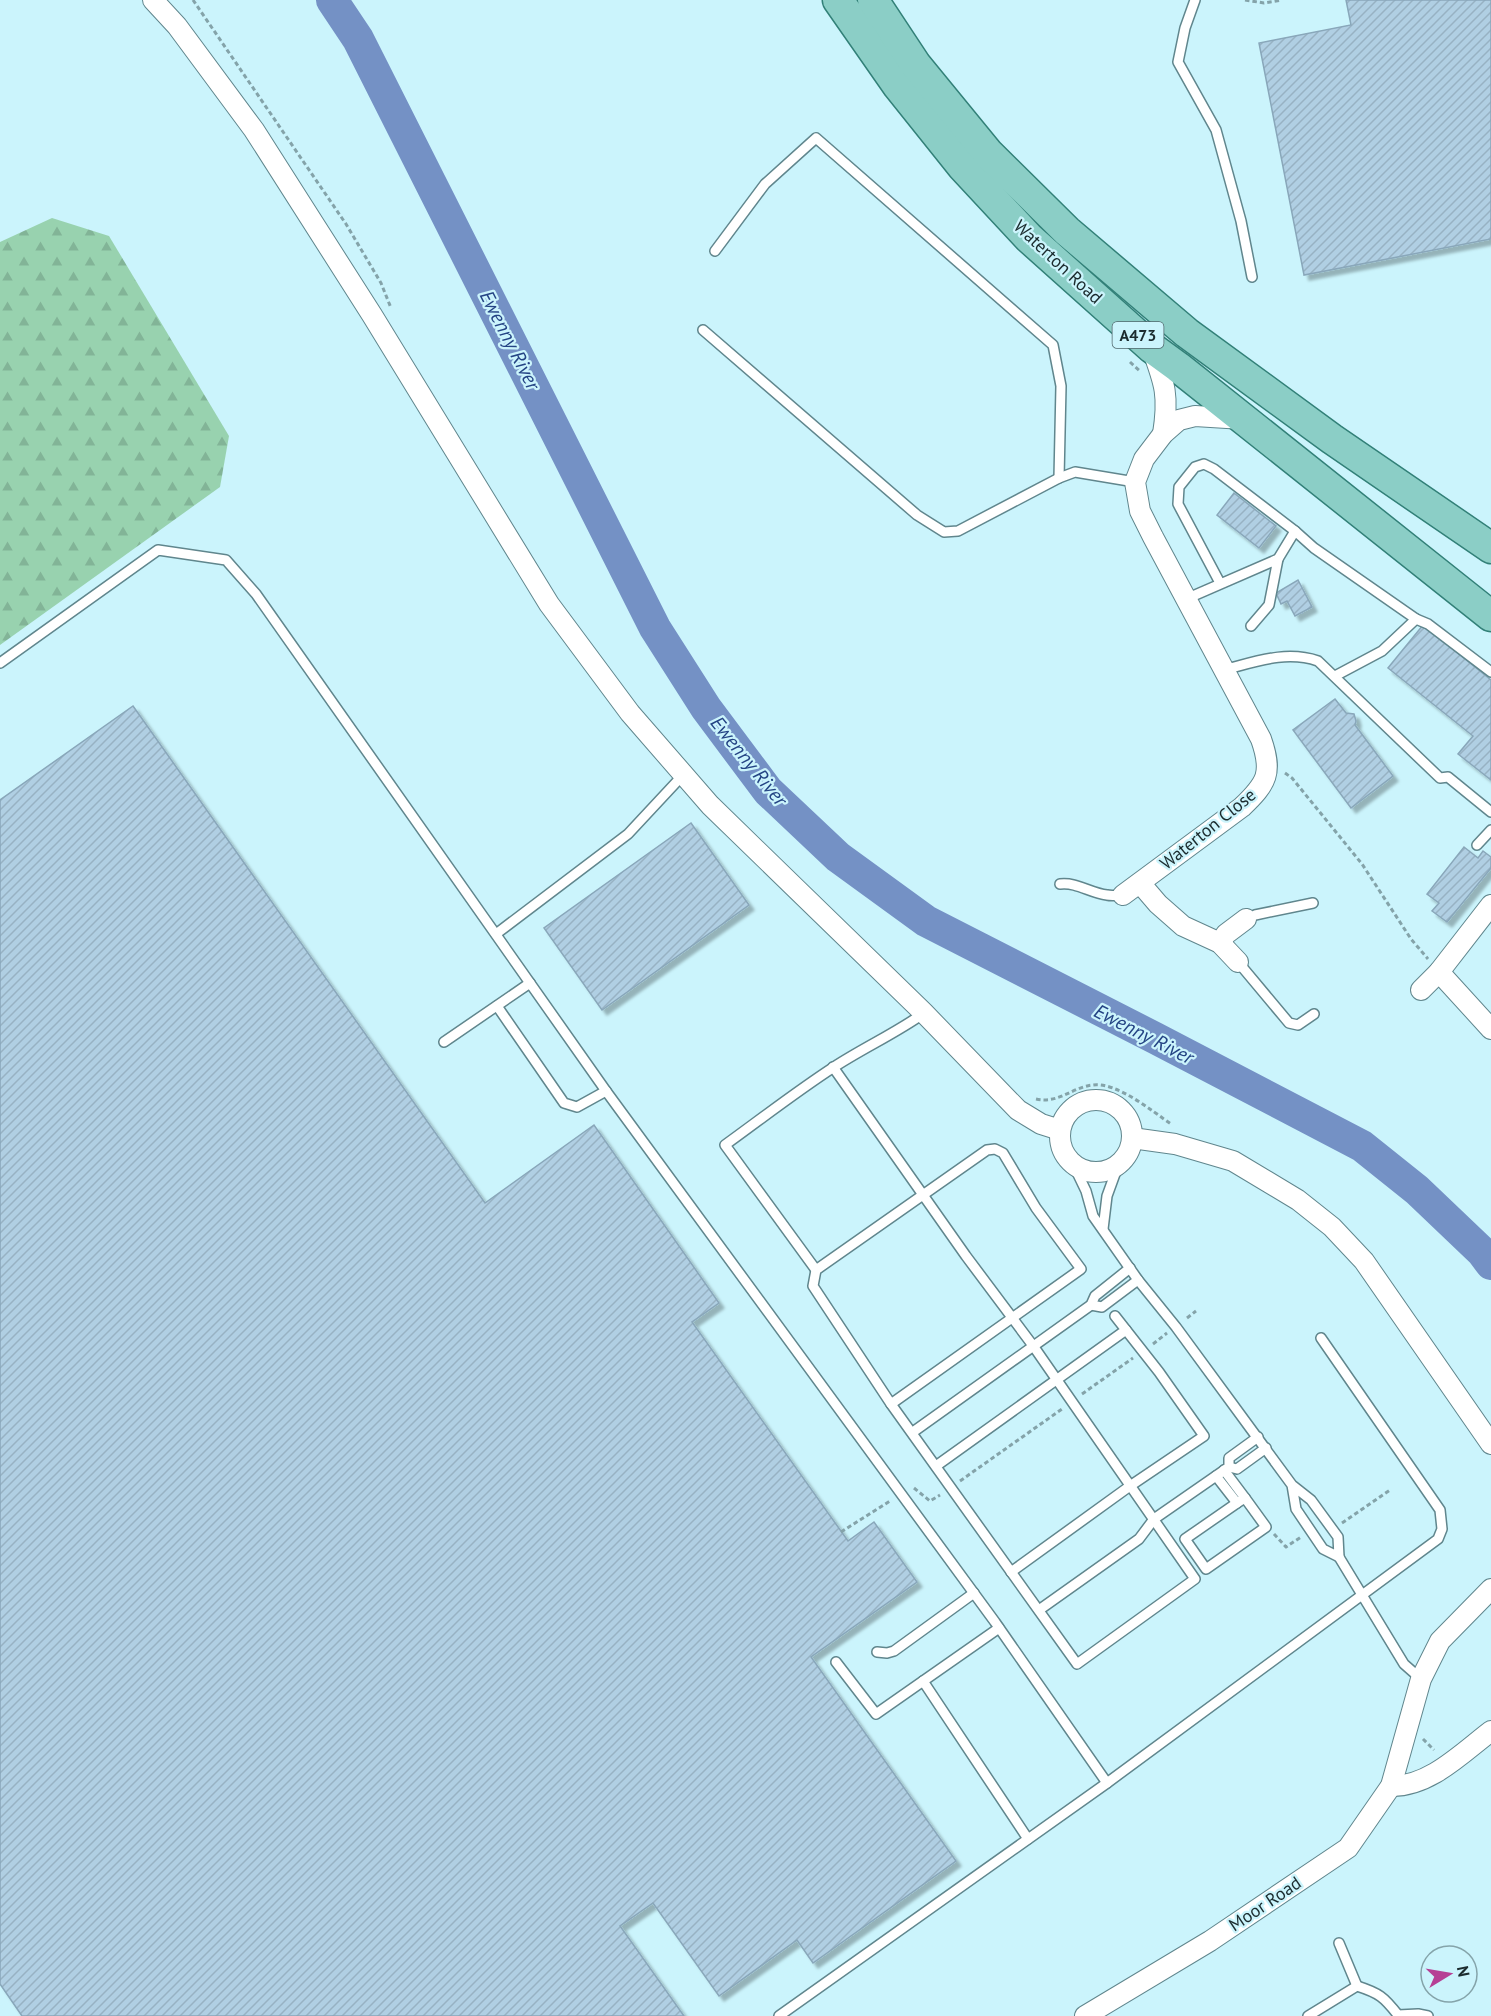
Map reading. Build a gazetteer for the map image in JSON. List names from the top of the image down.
{
  "streets": {
    "main road": ["Waterton Road", "A473"],
    "street": ["Waterton Close", "Moor Road"]
  },
  "water": ["Ewenny River"],
  "north": "right"
}
